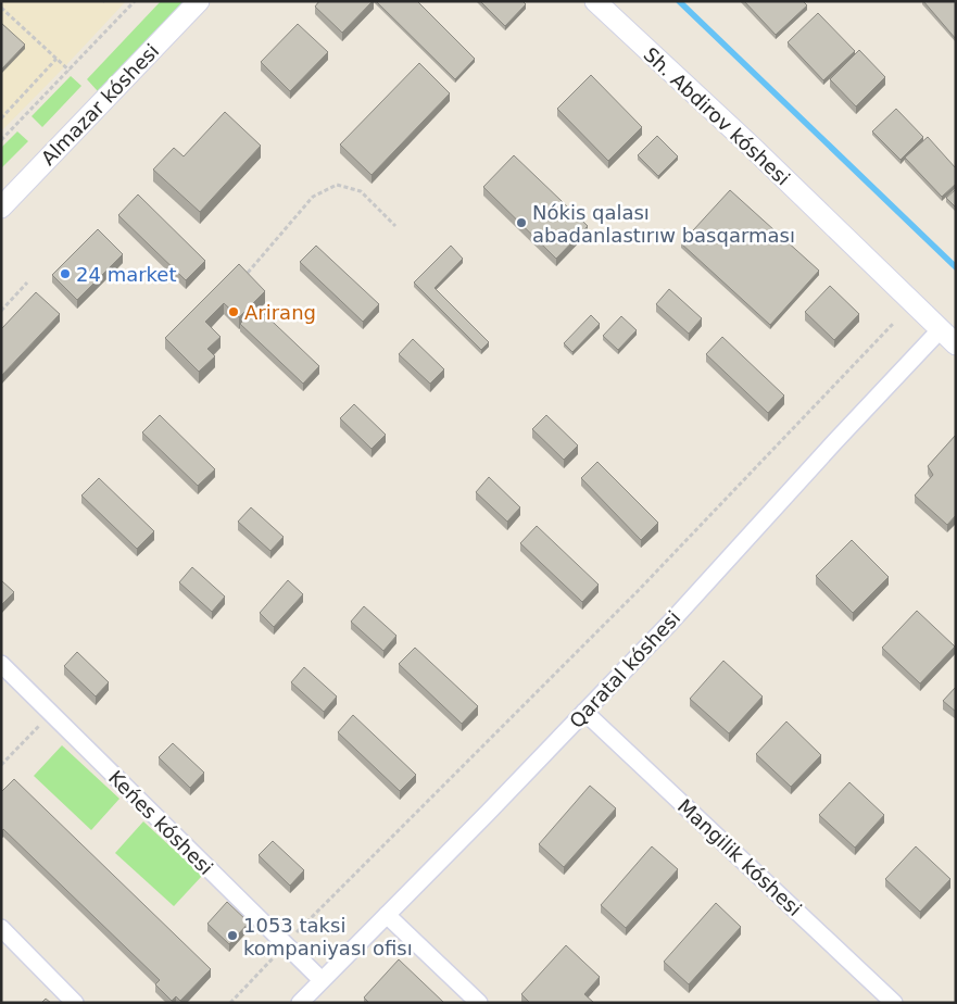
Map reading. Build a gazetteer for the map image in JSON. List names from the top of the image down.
{
  "streets": {
    "street": [
      "Almazar kóshesi",
      "Sh. Abdirov kóshesi",
      "Qaratal kóshesi",
      "Keńes kóshesi",
      "Mangilik kóshesi"
    ]
  },
  "crossings": [
    ["Sh. Abdirov kóshesi", "Qaratal kóshesi"],
    ["Qaratal kóshesi", "Keńes kóshesi"],
    ["Qaratal kóshesi", "Mangilik kóshesi"]
  ],
  "places": [
    "Nókis qalası abadanlastırıw basqarması",
    "24 market",
    "Arirang",
    "1053 taksi kompaniyası ofisı"
  ]
}
